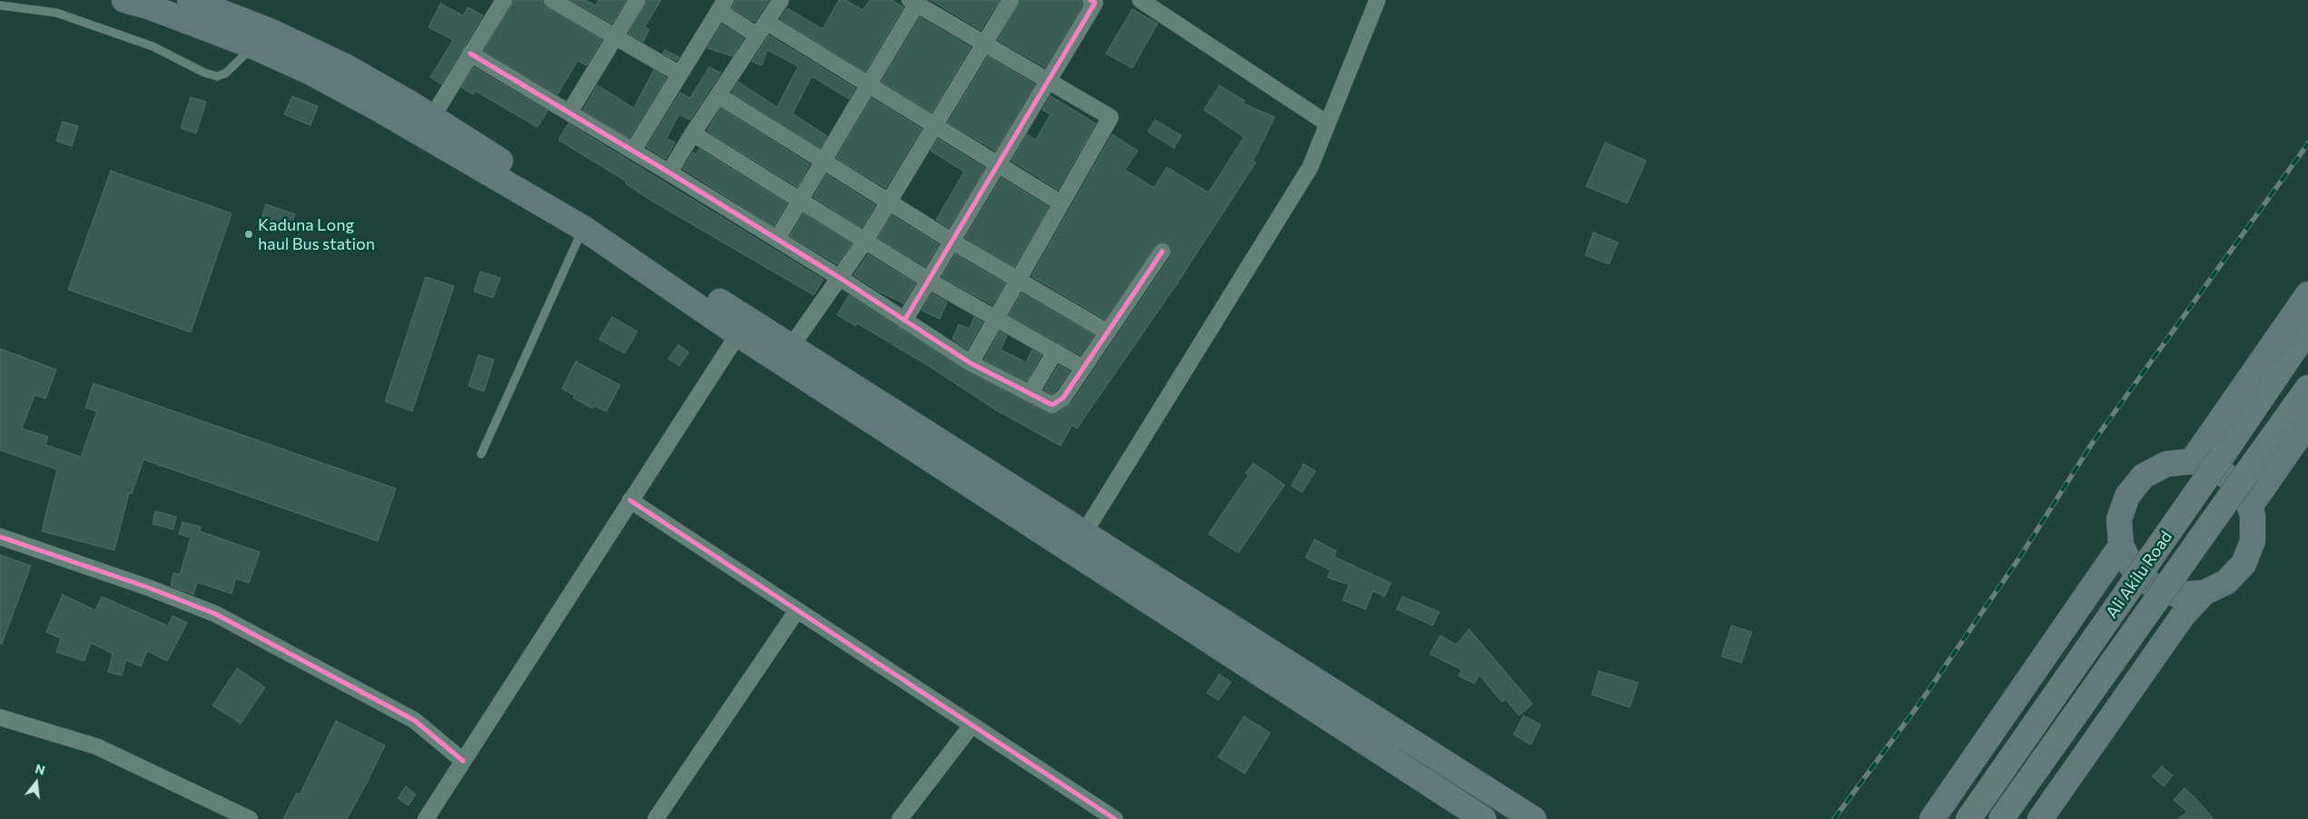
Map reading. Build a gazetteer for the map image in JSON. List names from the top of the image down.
{
  "streets": {
    "main road": ["Ali Akilu Road"]
  },
  "places": ["Kaduna Long haul Bus station"],
  "north": "top"
}
